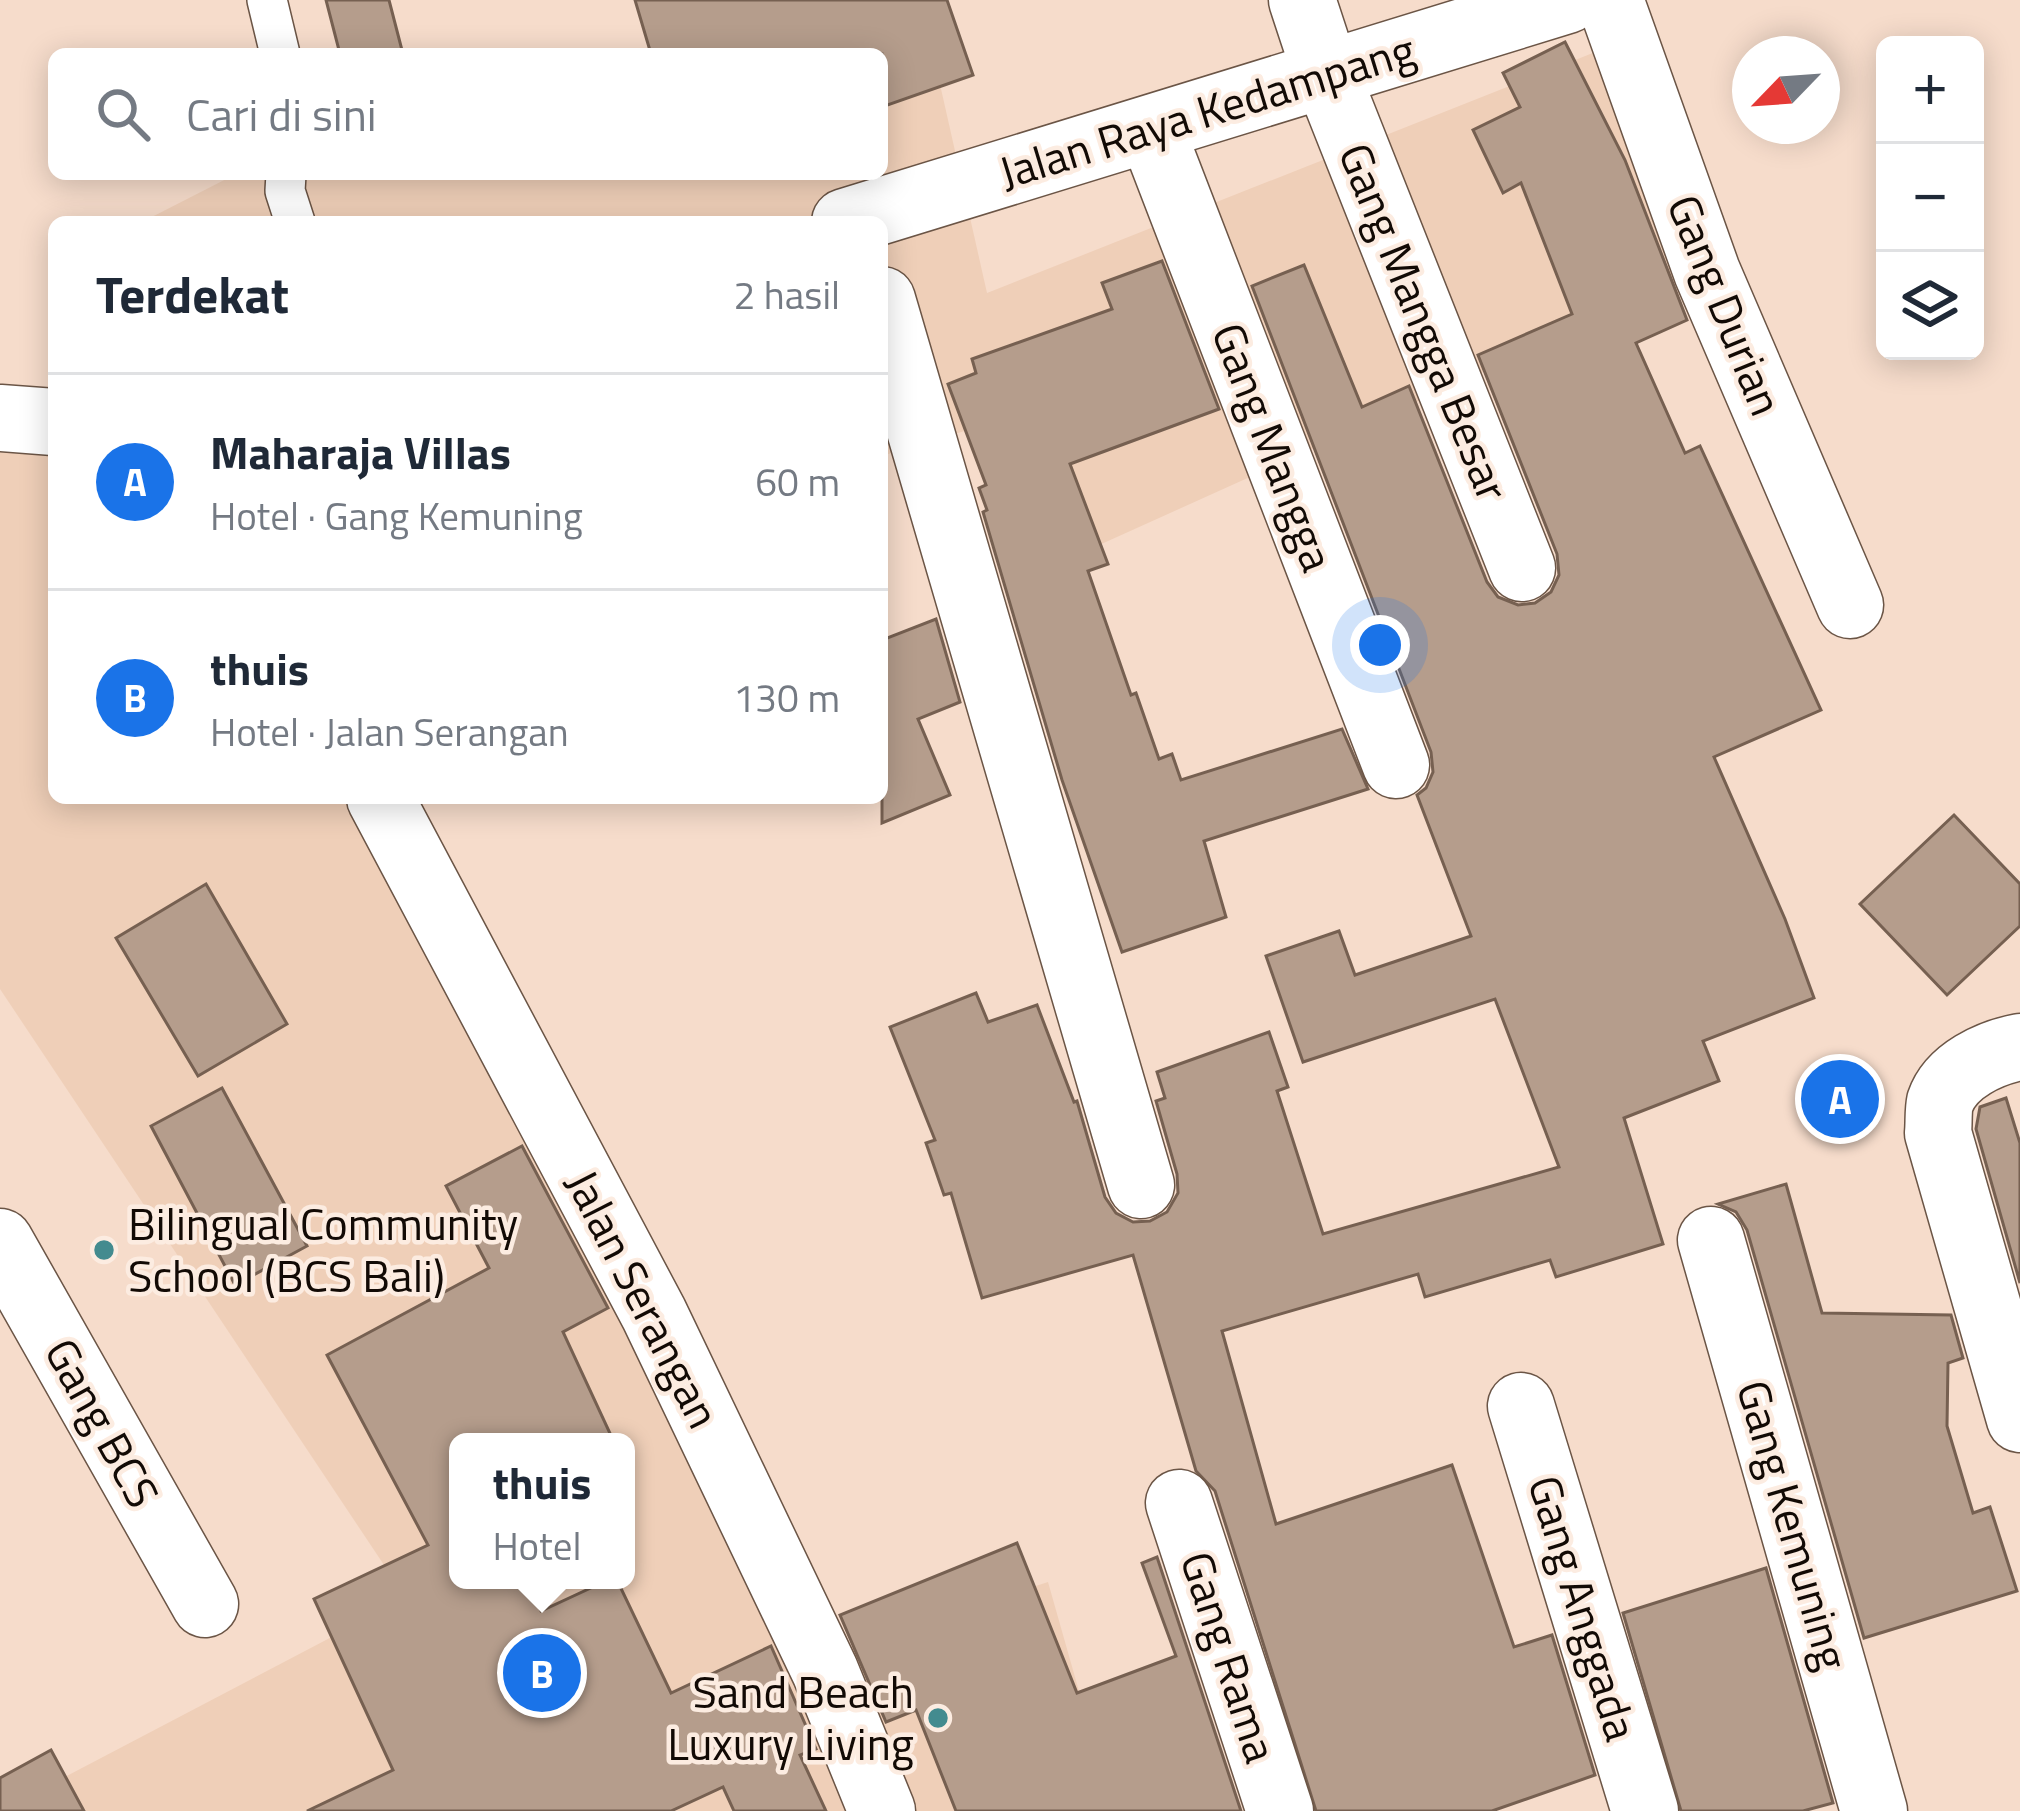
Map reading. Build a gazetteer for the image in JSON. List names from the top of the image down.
{
  "streets": {
    "street": [
      "Jalan Raya Kedampang",
      "Gang Durian",
      "Gang Mangga Besar",
      "Gang Mangga",
      "Jalan Serangan",
      "Gang BCS",
      "Gang Kemuning",
      "Gang Anggada",
      "Gang Rama"
    ]
  },
  "crossings": [
    ["Jalan Raya Kedampang", "Gang Mangga Besar"],
    ["Jalan Raya Kedampang", "Gang Mangga"]
  ],
  "places": ["Bilingual Community School (BCS Bali)", "Sand Beach Luxury Living"],
  "north": "bottom left",
  "page": {
    "map_buttons": ["+", "−"],
    "search": "Cari di sini",
    "heading": ["Terdekat", "2 hasil"],
    "list": [
      {
        "mark": "A",
        "name": "Maharaja Villas",
        "note": "Hotel · Gang Kemuning",
        "value": "60 m"
      },
      {
        "mark": "B",
        "name": "thuis",
        "note": "Hotel · Jalan Serangan",
        "value": "130 m"
      }
    ],
    "pins": ["A", "B"],
    "popup": ["thuis", "Hotel"]
  }
}
